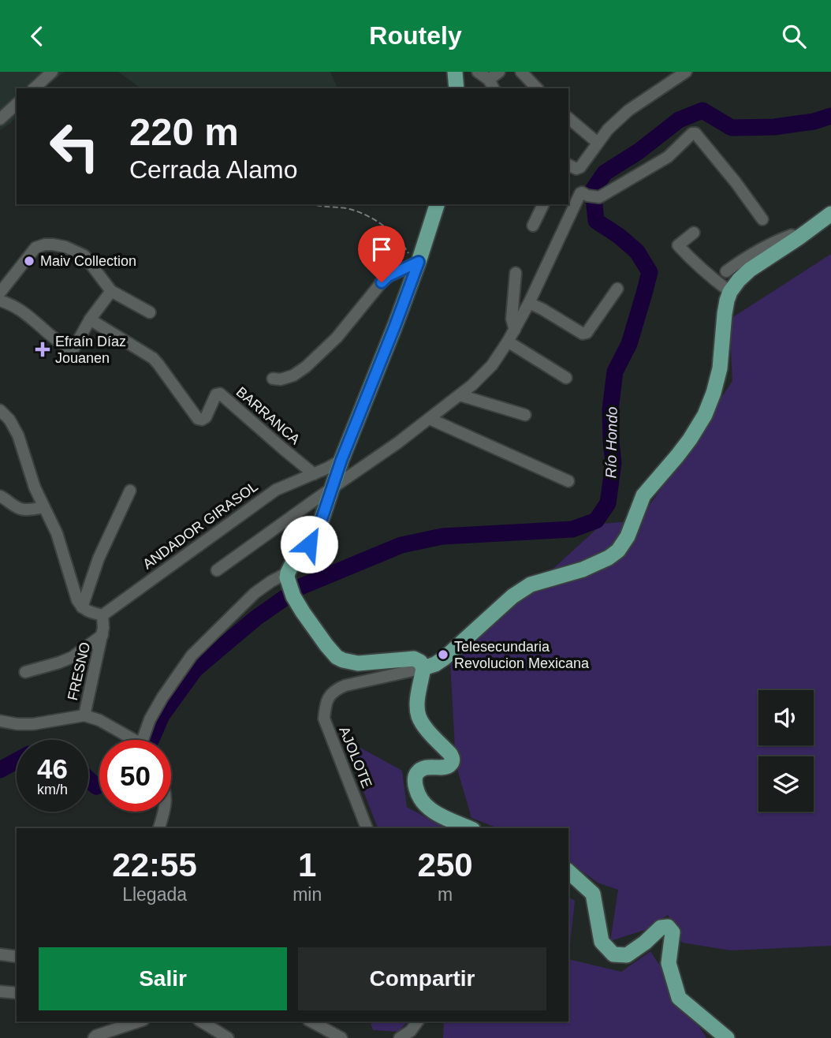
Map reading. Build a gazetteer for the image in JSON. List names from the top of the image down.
{
  "streets": {
    "street": [
      "BARRANCA",
      "ANDADOR GIRASOL",
      "FRESNO",
      "AJOLOTE"
    ]
  },
  "crossings": [
    ["BARRANCA", "ANDADOR GIRASOL"],
    ["ANDADOR GIRASOL", "FRESNO"]
  ],
  "water": ["Río Hondo"],
  "places": {
    "other": ["Maiv Collection", "Telesecundaria Revolucion Mexicana"],
    "health": ["Efraín Díaz Jouanen"]
  },
  "page": {
    "header": "Routely",
    "turn": ["220 m", "Cerrada Alamo"],
    "speed": "46 km/h",
    "limit": "50",
    "eta": [
      "22:55",
      "Llegada",
      "1",
      "min",
      "250",
      "m"
    ],
    "buttons": ["Salir", "Compartir"]
  }
}
